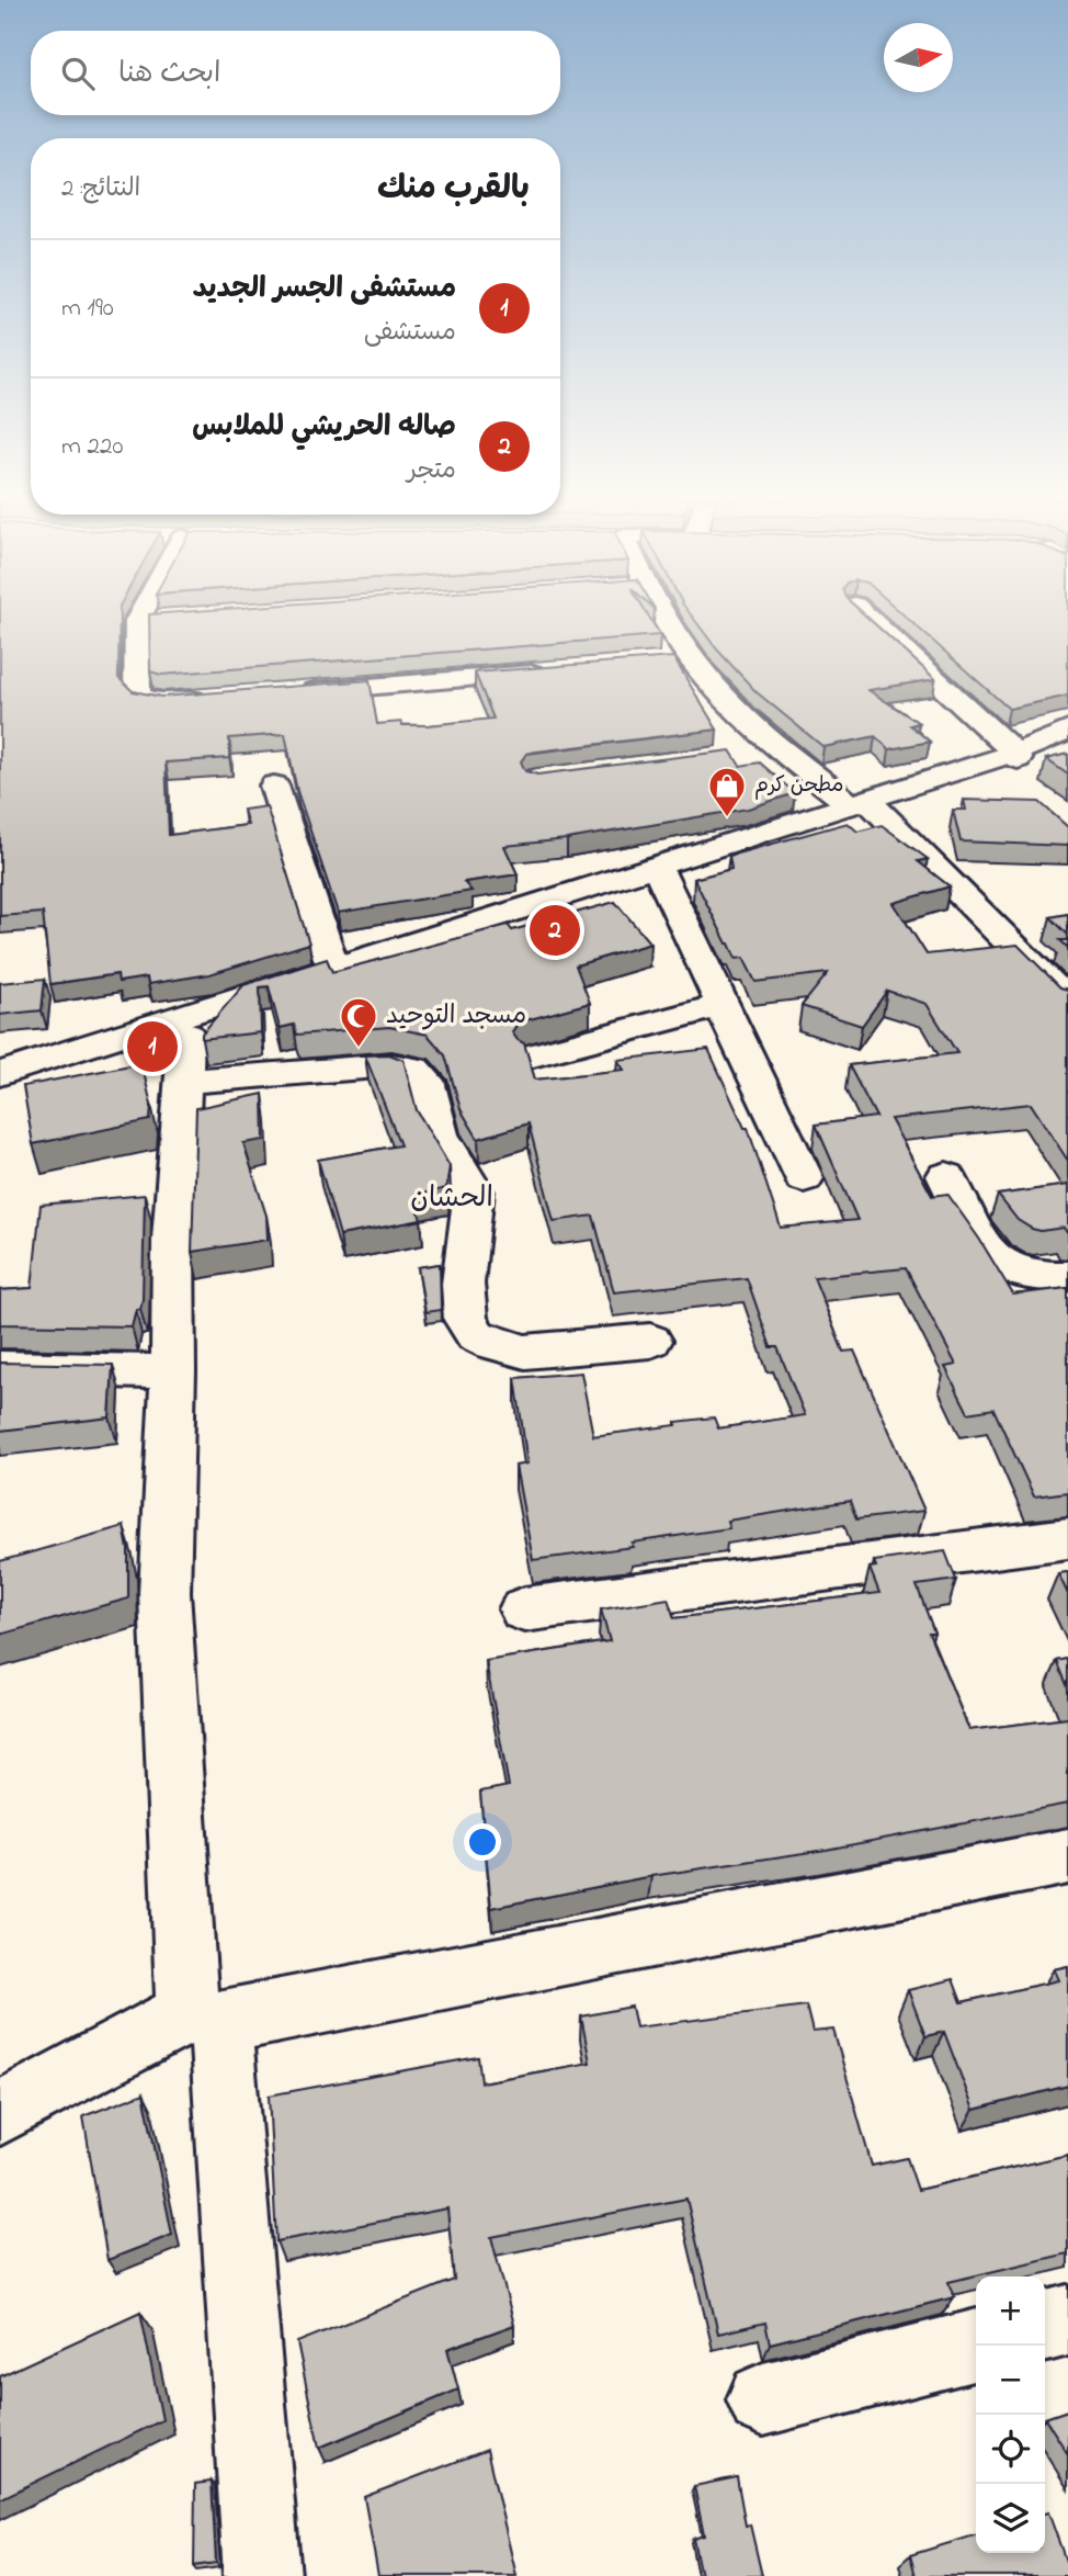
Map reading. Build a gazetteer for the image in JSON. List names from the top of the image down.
{
  "districts": ["الحشان"],
  "places": {
    "shop": ["مطحن كرم"],
    "mosque": ["مسجد التوحيد"]
  },
  "north": "right",
  "page": {
    "search": "ابحث هنا",
    "heading": ["بالقرب منك", "النتائج: 2"],
    "list": [
      {
        "mark": "1",
        "name": "مستشفى الجسر الجديد",
        "note": "مستشفى",
        "value": "190 m"
      },
      {
        "mark": "2",
        "name": "صاله الحريشي للملابس",
        "note": "متجر",
        "value": "220 m"
      }
    ],
    "pins": ["2", "1"],
    "map_buttons": ["+", "−"]
  }
}
